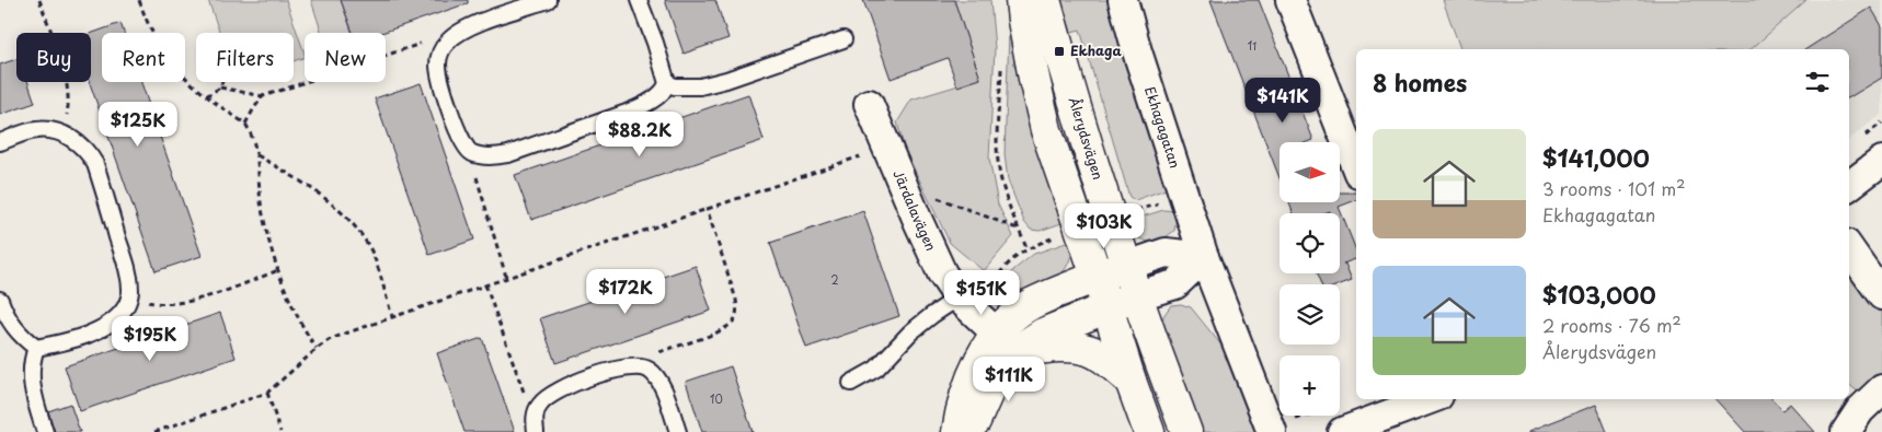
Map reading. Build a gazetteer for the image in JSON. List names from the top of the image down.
{
  "streets": {
    "main road": ["Ålerydsvägen"],
    "street": ["Ekhagagatan", "Järdalavägen"]
  },
  "places": {
    "transit": ["Ekhaga"]
  },
  "house_numbers": ["11", "2", "10"],
  "north": "right",
  "page": {
    "chip": [
      "Buy",
      "Rent",
      "Filters",
      "New"
    ],
    "heading": "8 homes",
    "price": [
      "$141K",
      "$125K",
      "$88.2K",
      "$103K",
      "$172K",
      "$151K",
      "$195K",
      "$111K"
    ],
    "list": [
      {
        "name": "$141,000",
        "note": "3 rooms · 101 m² · Ekhagagatan"
      },
      {
        "name": "$103,000",
        "note": "2 rooms · 76 m² · Ålerydsvägen"
      }
    ],
    "map_buttons": "+"
  }
}
